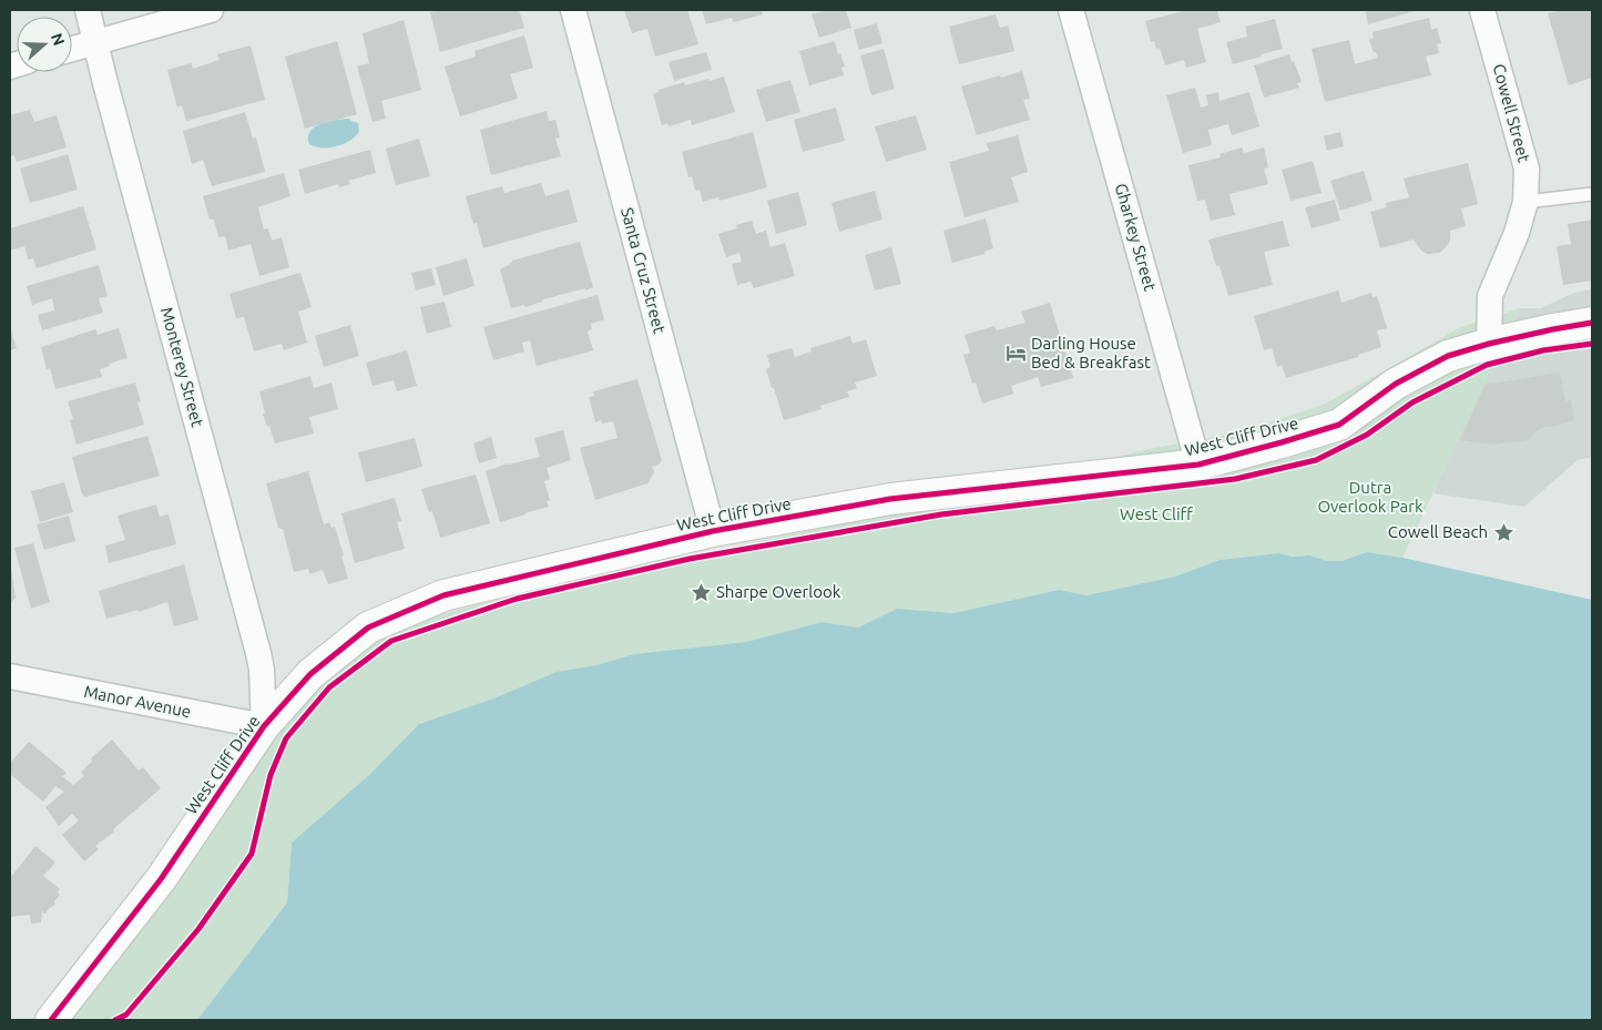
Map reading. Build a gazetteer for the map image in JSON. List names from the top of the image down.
{
  "streets": {
    "street": [
      "Cowell Street",
      "Gharkey Street",
      "Santa Cruz Street",
      "Monterey Street",
      "West Cliff Drive",
      "Manor Avenue"
    ]
  },
  "crossings": [
    ["Cowell Street", "West Cliff Drive"],
    ["Gharkey Street", "West Cliff Drive"],
    ["Santa Cruz Street", "West Cliff Drive"],
    ["Monterey Street", "West Cliff Drive"],
    ["Monterey Street", "Manor Avenue"],
    ["West Cliff Drive", "Manor Avenue"]
  ],
  "parks": ["Dutra Overlook Park", "West Cliff"],
  "places": {
    "hotel": ["Darling House Bed & Breakfast"],
    "place": ["Cowell Beach", "Sharpe Overlook"]
  },
  "north": "right"
}
